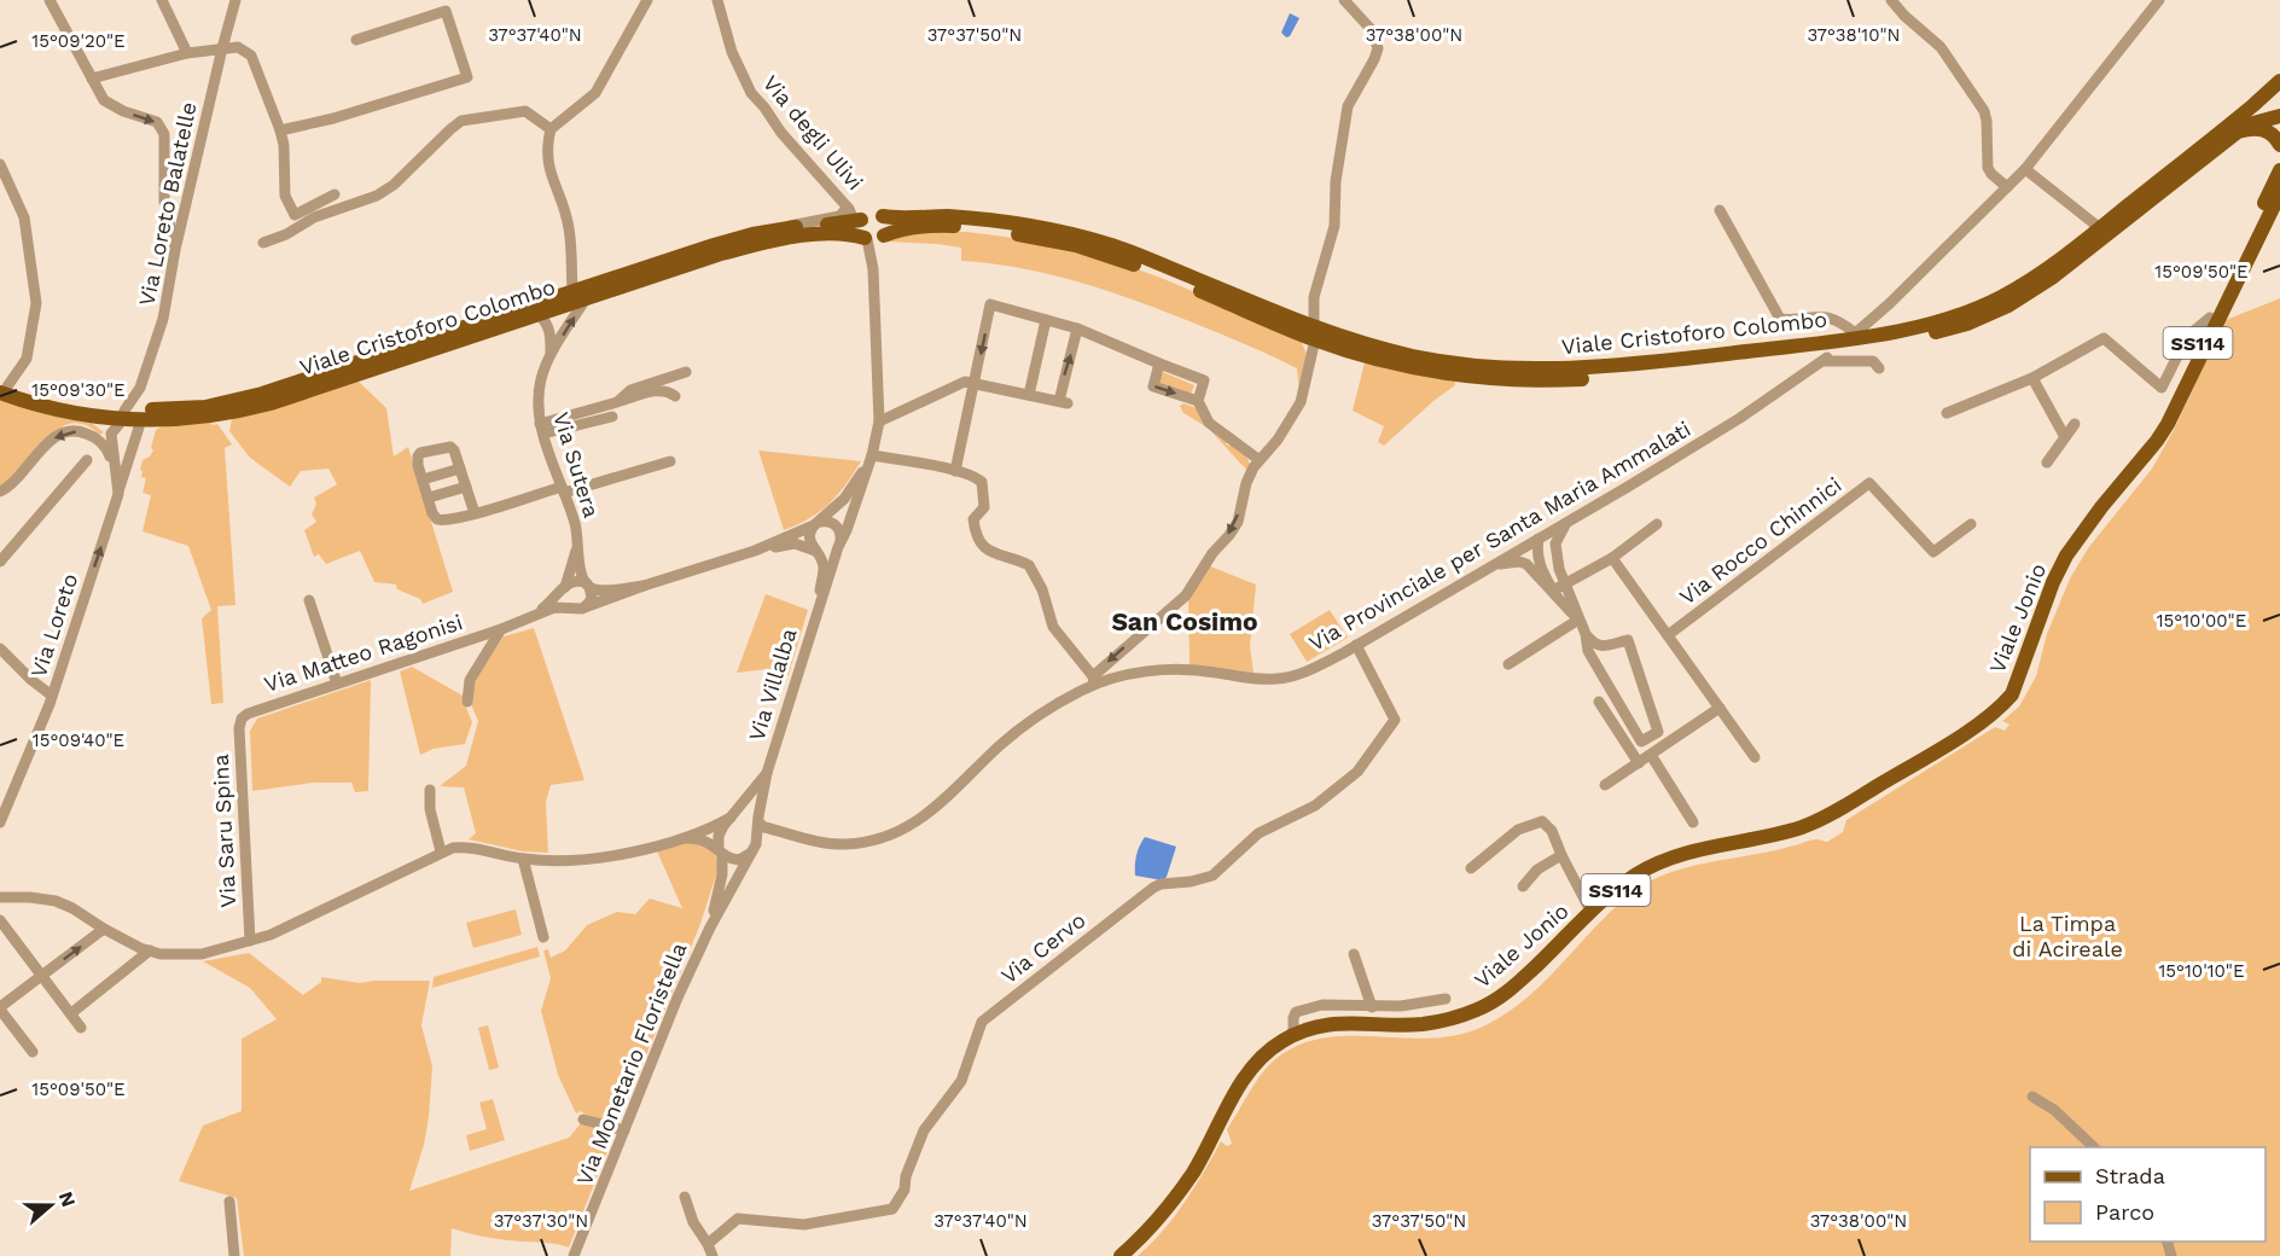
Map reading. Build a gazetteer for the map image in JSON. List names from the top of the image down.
{
  "streets": {
    "main road": ["Viale Cristoforo Colombo", "SS114", "Viale Jonio"],
    "street": [
      "Via degli Ulivi",
      "Via Loreto Balatelle",
      "Via Sutera",
      "Via Provinciale per Santa Maria Ammalati",
      "Via Rocco Chinnici",
      "Via Loreto",
      "Via Matteo Ragonisi",
      "Via Villalba",
      "Via Saru Spina",
      "Via Cervo",
      "Via Monetario Floristella"
    ]
  },
  "crossings": [
    ["Via degli Ulivi", "Viale Cristoforo Colombo"],
    ["Via Loreto Balatelle", "Viale Cristoforo Colombo"],
    ["Via Loreto Balatelle", "Via Loreto"],
    ["Via Provinciale per Santa Maria Ammalati", "Via Villalba"],
    ["Via Provinciale per Santa Maria Ammalati", "Via Cervo"],
    ["Via Matteo Ragonisi", "Via Saru Spina"]
  ],
  "districts": ["San Cosimo"],
  "parks": ["La Timpa di Acireale"],
  "legend": ["Strada", "Parco"],
  "north": "right",
  "coordinates": [
    "37°37'40\"N",
    "37°37'50\"N",
    "37°38'00\"N",
    "37°38'10\"N",
    "15°09'20\"E",
    "15°09'50\"E",
    "15°09'30\"E",
    "15°10'00\"E",
    "15°09'40\"E",
    "15°10'10\"E",
    "37°37'30\"N"
  ]
}
